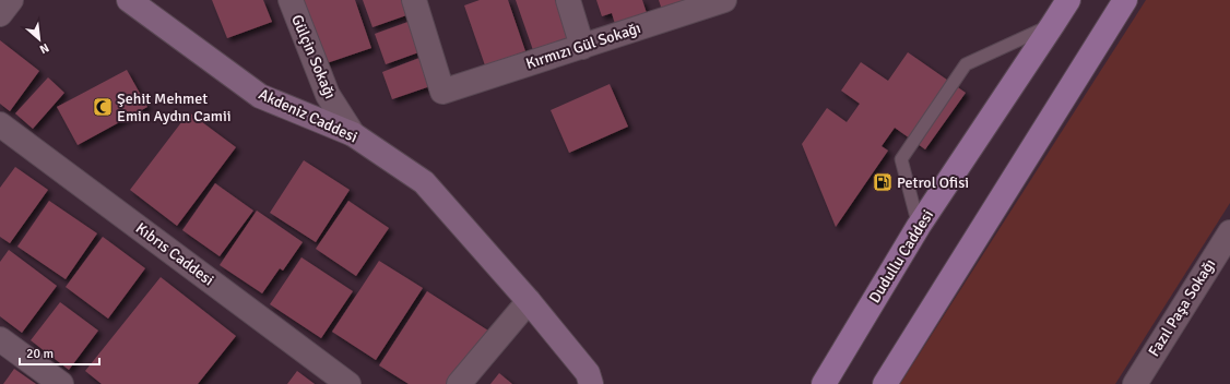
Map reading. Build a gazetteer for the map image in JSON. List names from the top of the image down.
{
  "streets": {
    "main road": ["Dudullu Caddesi"],
    "street": [
      "Kırmızı Gül Sokağı",
      "Gülçin Sokağı",
      "Akdeniz Caddesi",
      "Kıbrıs Caddesi",
      "Fazıl Paşa Sokağı"
    ]
  },
  "crossings": [
    ["Gülçin Sokağı", "Akdeniz Caddesi"]
  ],
  "places": {
    "mosque": ["Şehit Mehmet Emin Aydın Camii"],
    "fuel station": ["Petrol Ofisi"]
  },
  "scale_bar": "20 m",
  "north": "bottom right"
}
